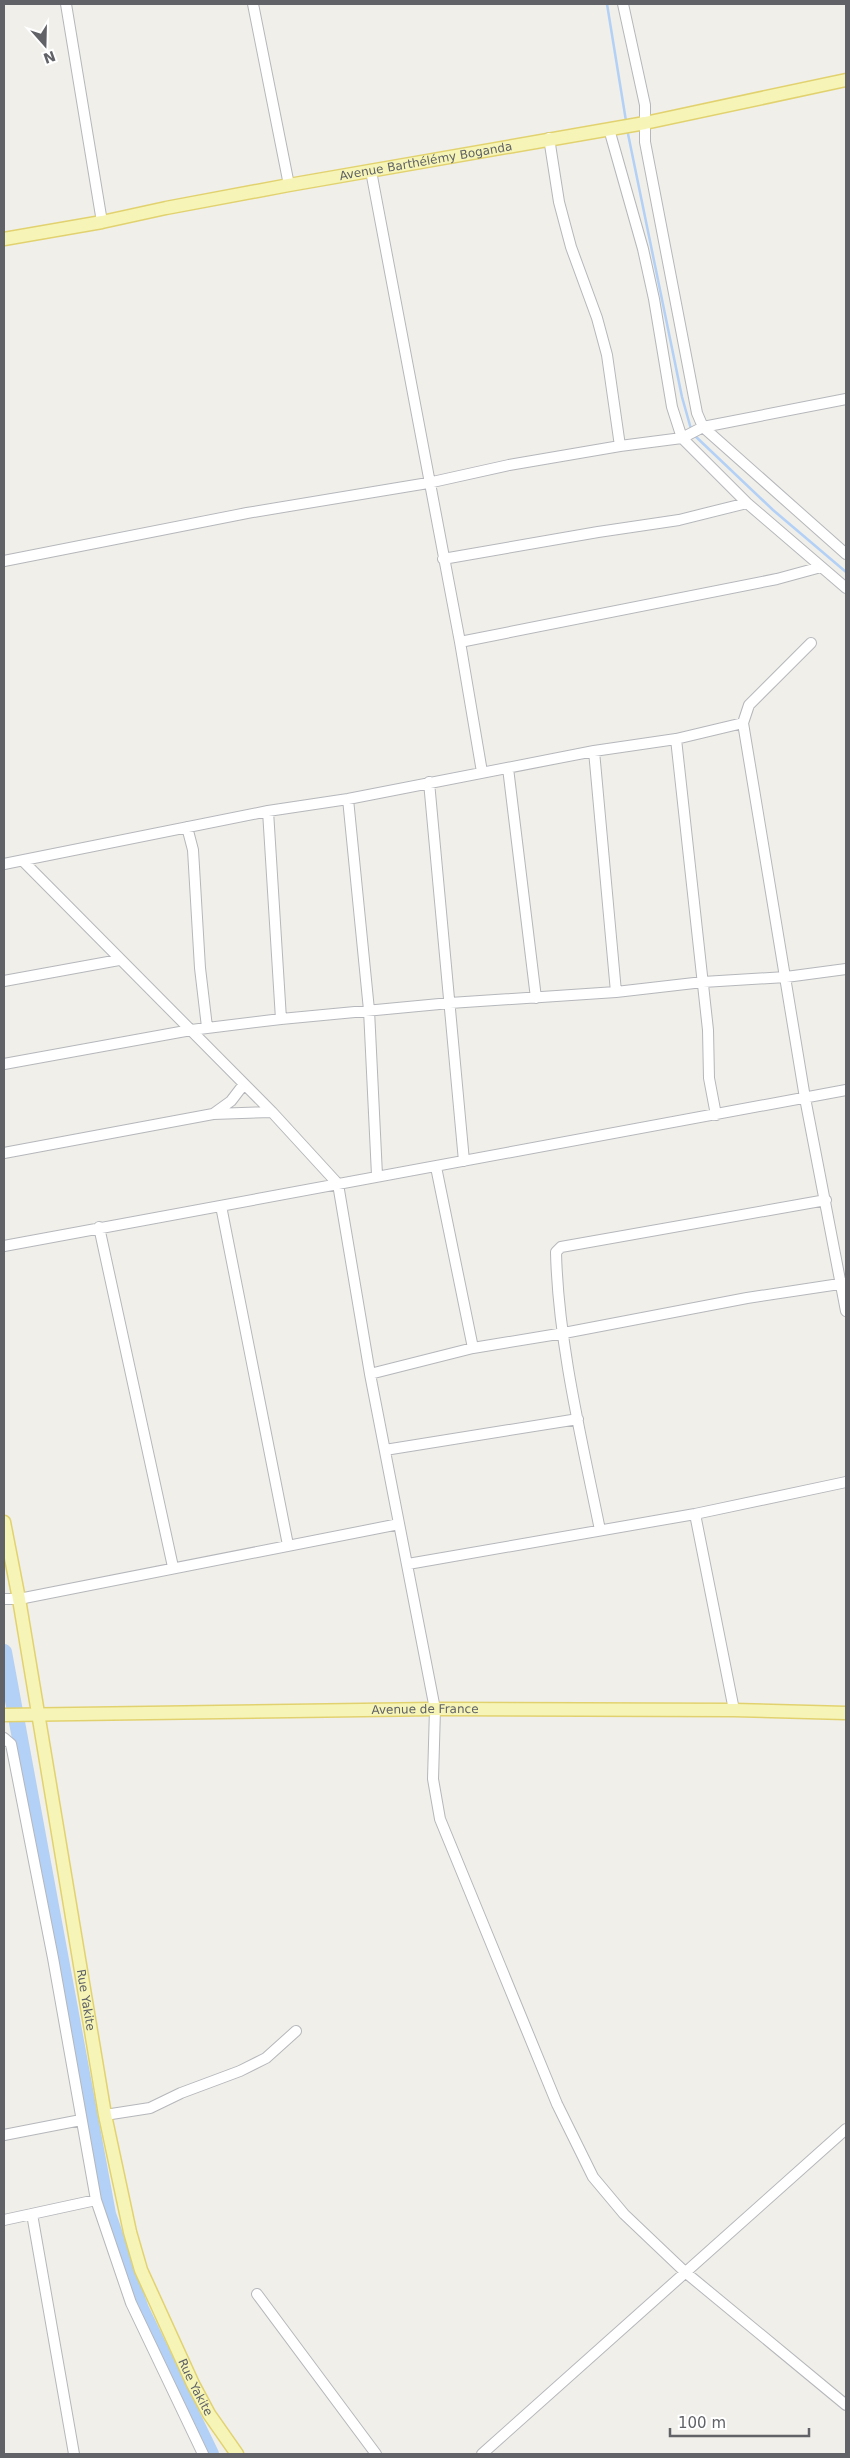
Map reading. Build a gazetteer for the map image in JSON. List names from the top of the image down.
{
  "streets": {
    "main road": ["Avenue Barthélémy Boganda", "Avenue de France", "Rue Yakite"]
  },
  "crossings": [
    ["Avenue de France", "Rue Yakite"]
  ],
  "scale_bar": "100 m",
  "north": "bottom"
}
